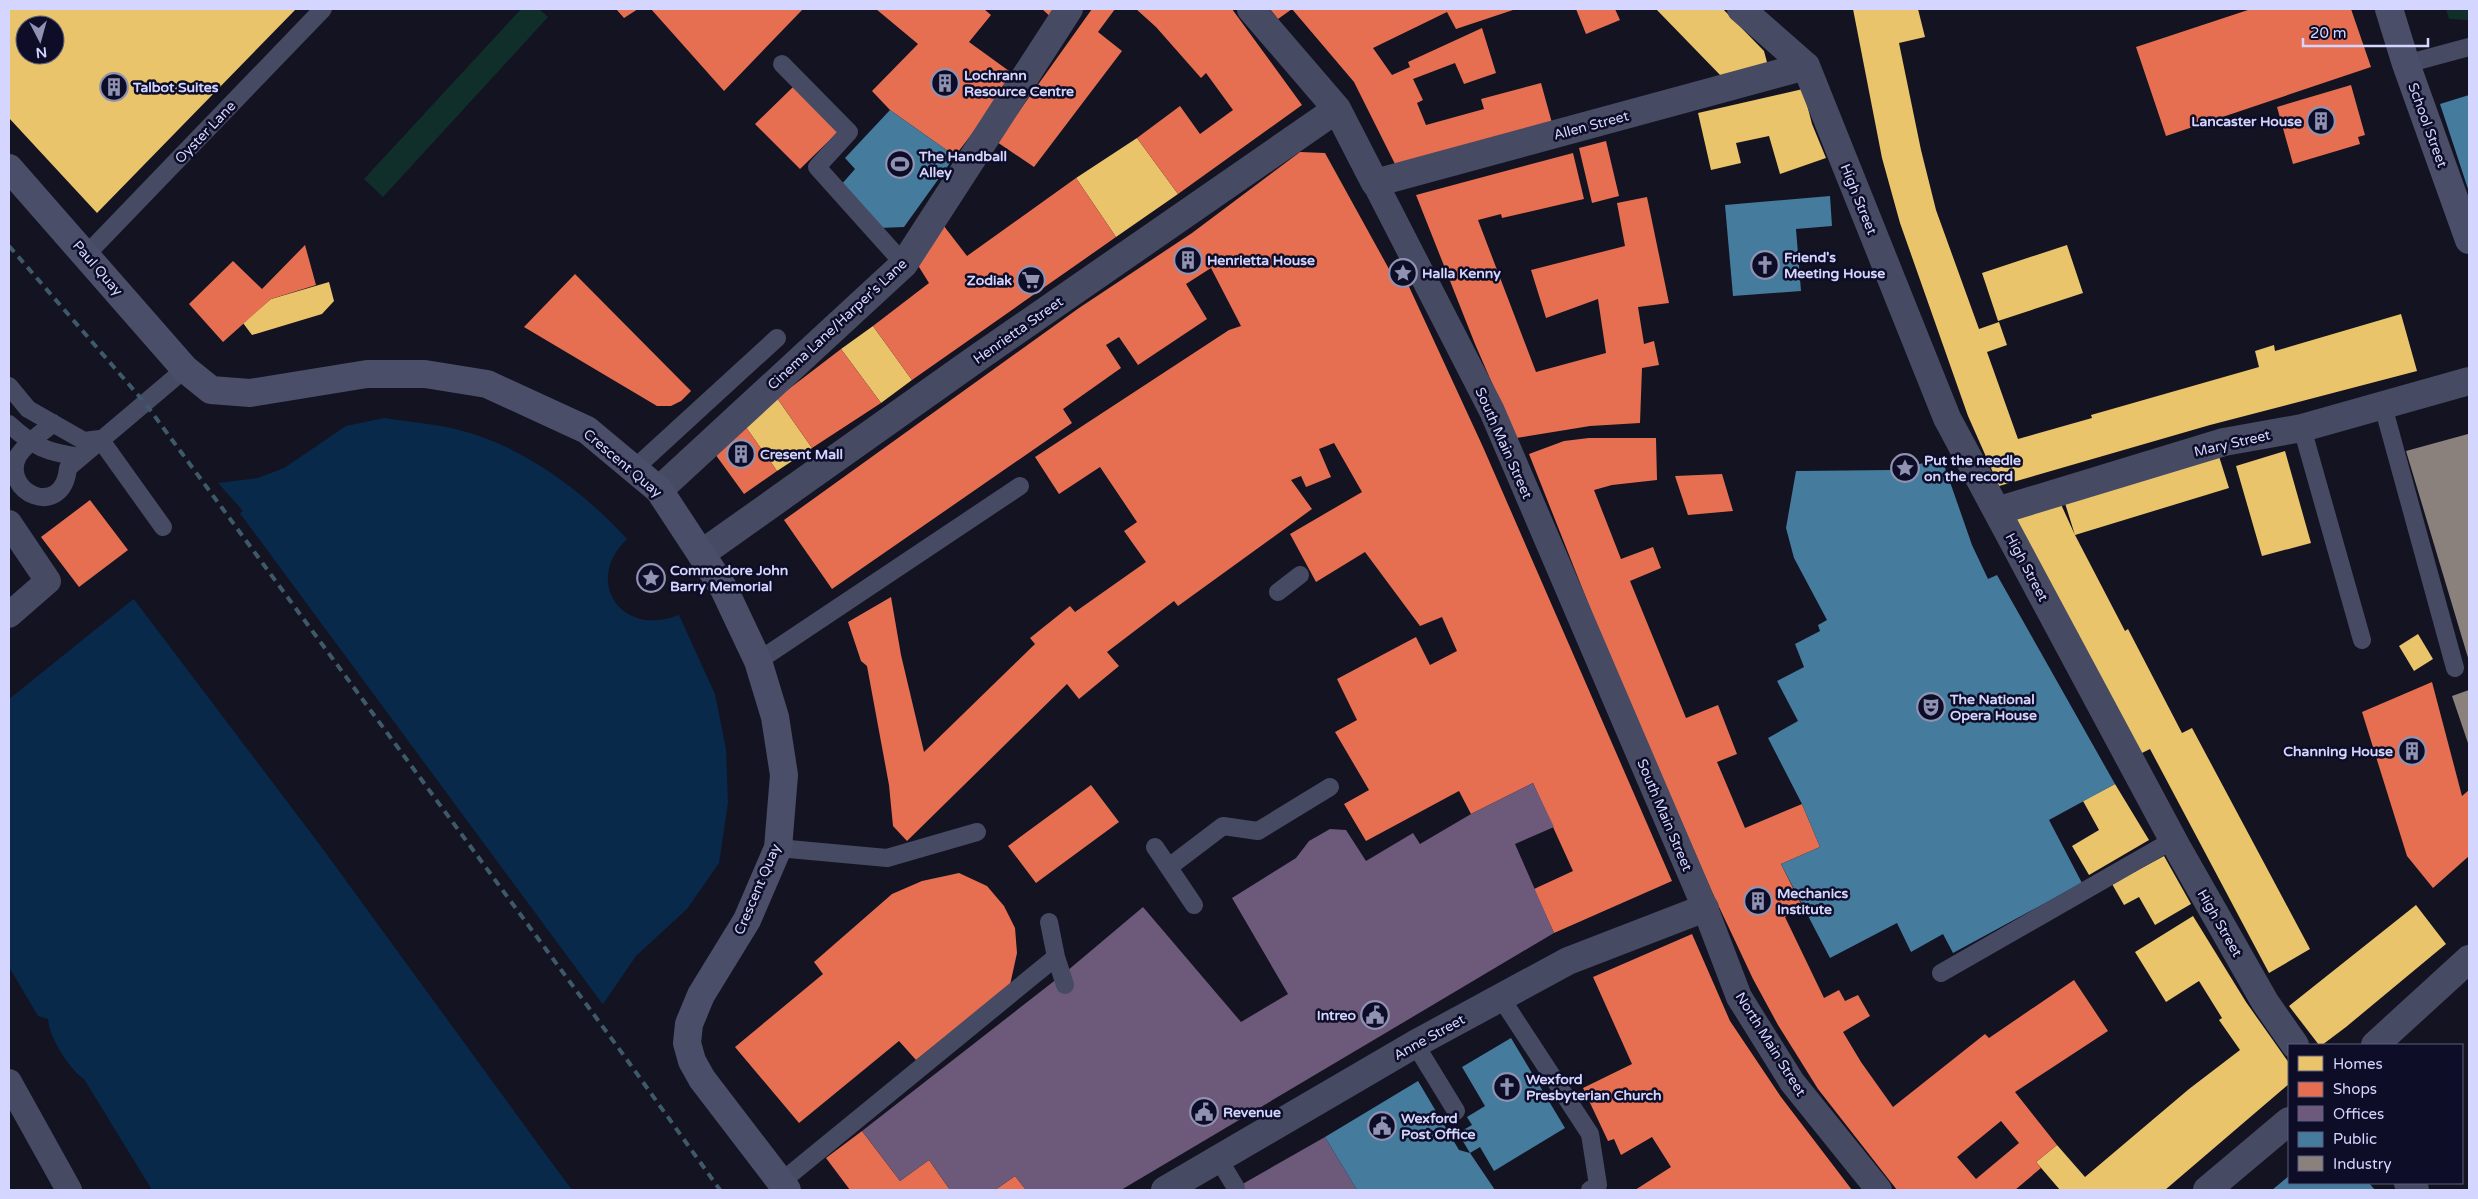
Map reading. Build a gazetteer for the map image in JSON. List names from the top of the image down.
{
  "streets": {
    "main road": ["School Street", "Paul Quay", "Crescent Quay"],
    "street": [
      "Allen Street",
      "High Street",
      "Cinema Lane/Harper's Lane",
      "Henrietta Street",
      "South Main Street",
      "Mary Street",
      "Anne Street",
      "North Main Street"
    ],
    "lane": ["Oyster Lane"]
  },
  "crossings": [
    ["Allen Street", "High Street"],
    ["Allen Street", "South Main Street"],
    ["Oyster Lane", "Paul Quay"],
    ["High Street", "Mary Street"],
    ["Paul Quay", "Crescent Quay"],
    ["Cinema Lane/Harper's Lane", "Crescent Quay"],
    ["Henrietta Street", "South Main Street"],
    ["Henrietta Street", "Crescent Quay"],
    ["South Main Street", "Anne Street"],
    ["South Main Street", "North Main Street"],
    ["Anne Street", "North Main Street"]
  ],
  "places": {
    "building": [
      "Lochrann Resource Centre",
      "Talbot Suites",
      "Lancaster House",
      "Henrietta House",
      "Cresent Mall",
      "Channing House",
      "Mechanics Institute"
    ],
    "sports": ["The Handball Alley"],
    "church": ["Friend's Meeting House", "Wexford Presbyterian Church"],
    "place": ["Halla Kenny", "Put the needle on the record", "Commodore John Barry Memorial"],
    "supermarket": ["Zodiak"],
    "theatre": ["The National Opera House"],
    "public building": ["Intreo", "Revenue", "Wexford Post Office"]
  },
  "legend": [
    "Homes",
    "Shops",
    "Offices",
    "Public",
    "Industry"
  ],
  "scale_bar": "20 m",
  "north": "bottom"
}
